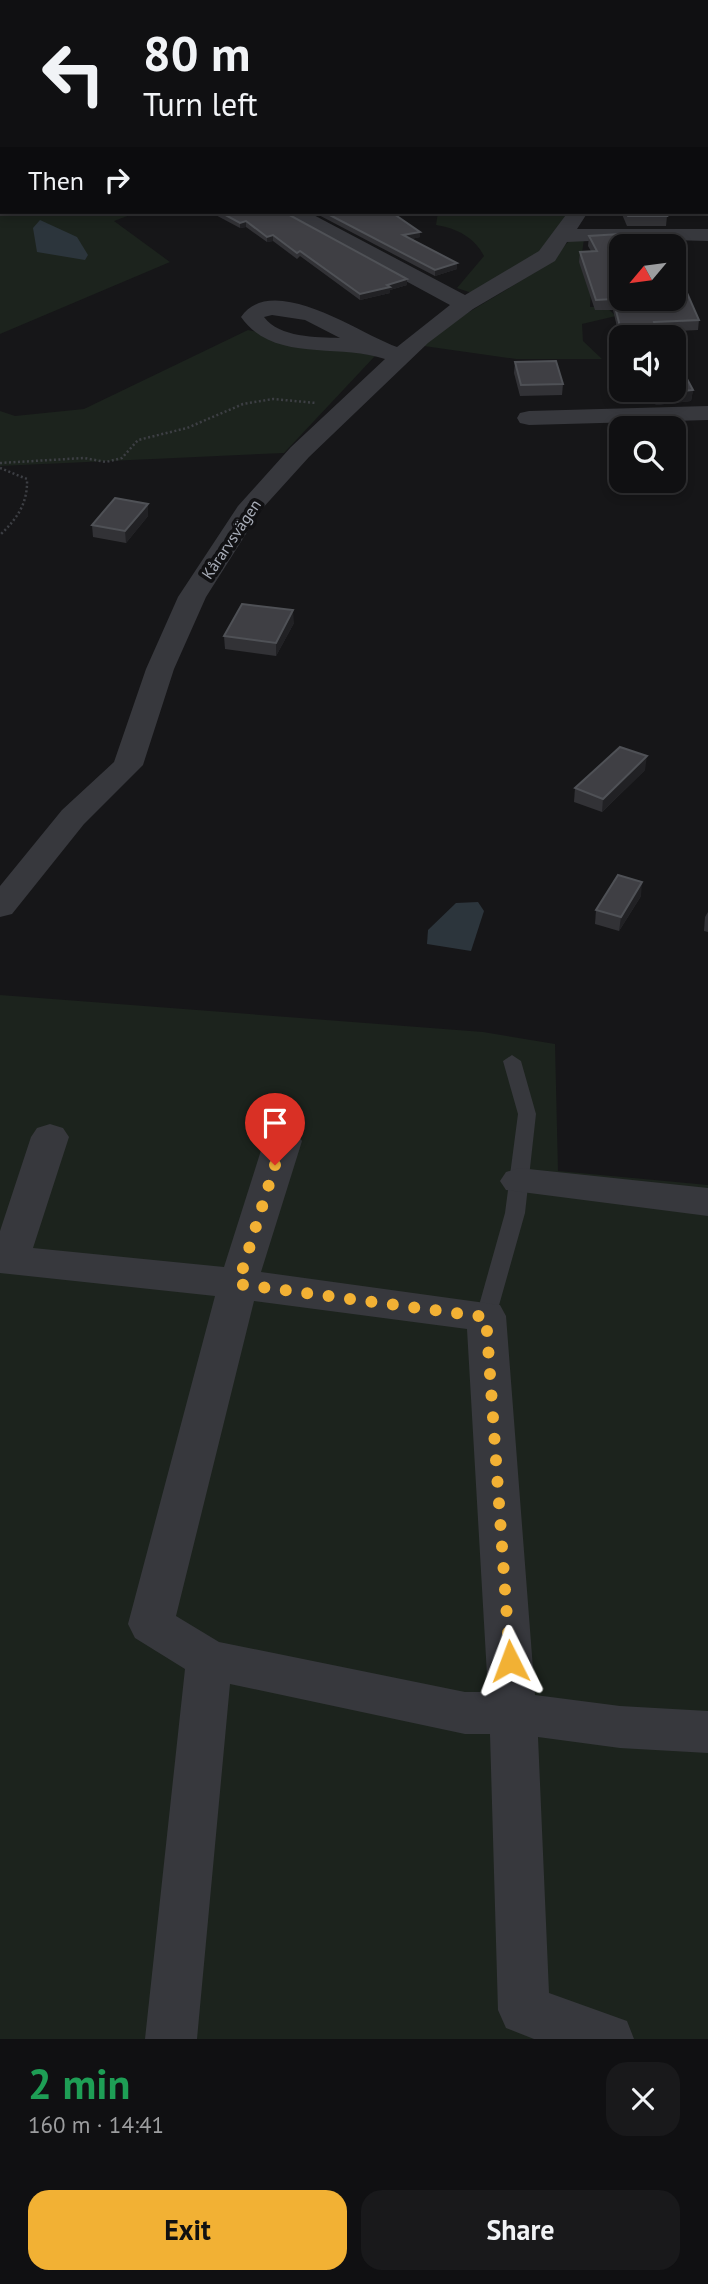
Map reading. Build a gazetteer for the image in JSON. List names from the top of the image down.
{
  "streets": {
    "street": ["Kårarvsvägen"]
  },
  "north": "bottom left",
  "page": {
    "turn": ["80 m", "Turn left"],
    "then": "Then",
    "heading": ["2 min", "160 m · 14:41"],
    "buttons": ["Exit", "Share"]
  }
}
